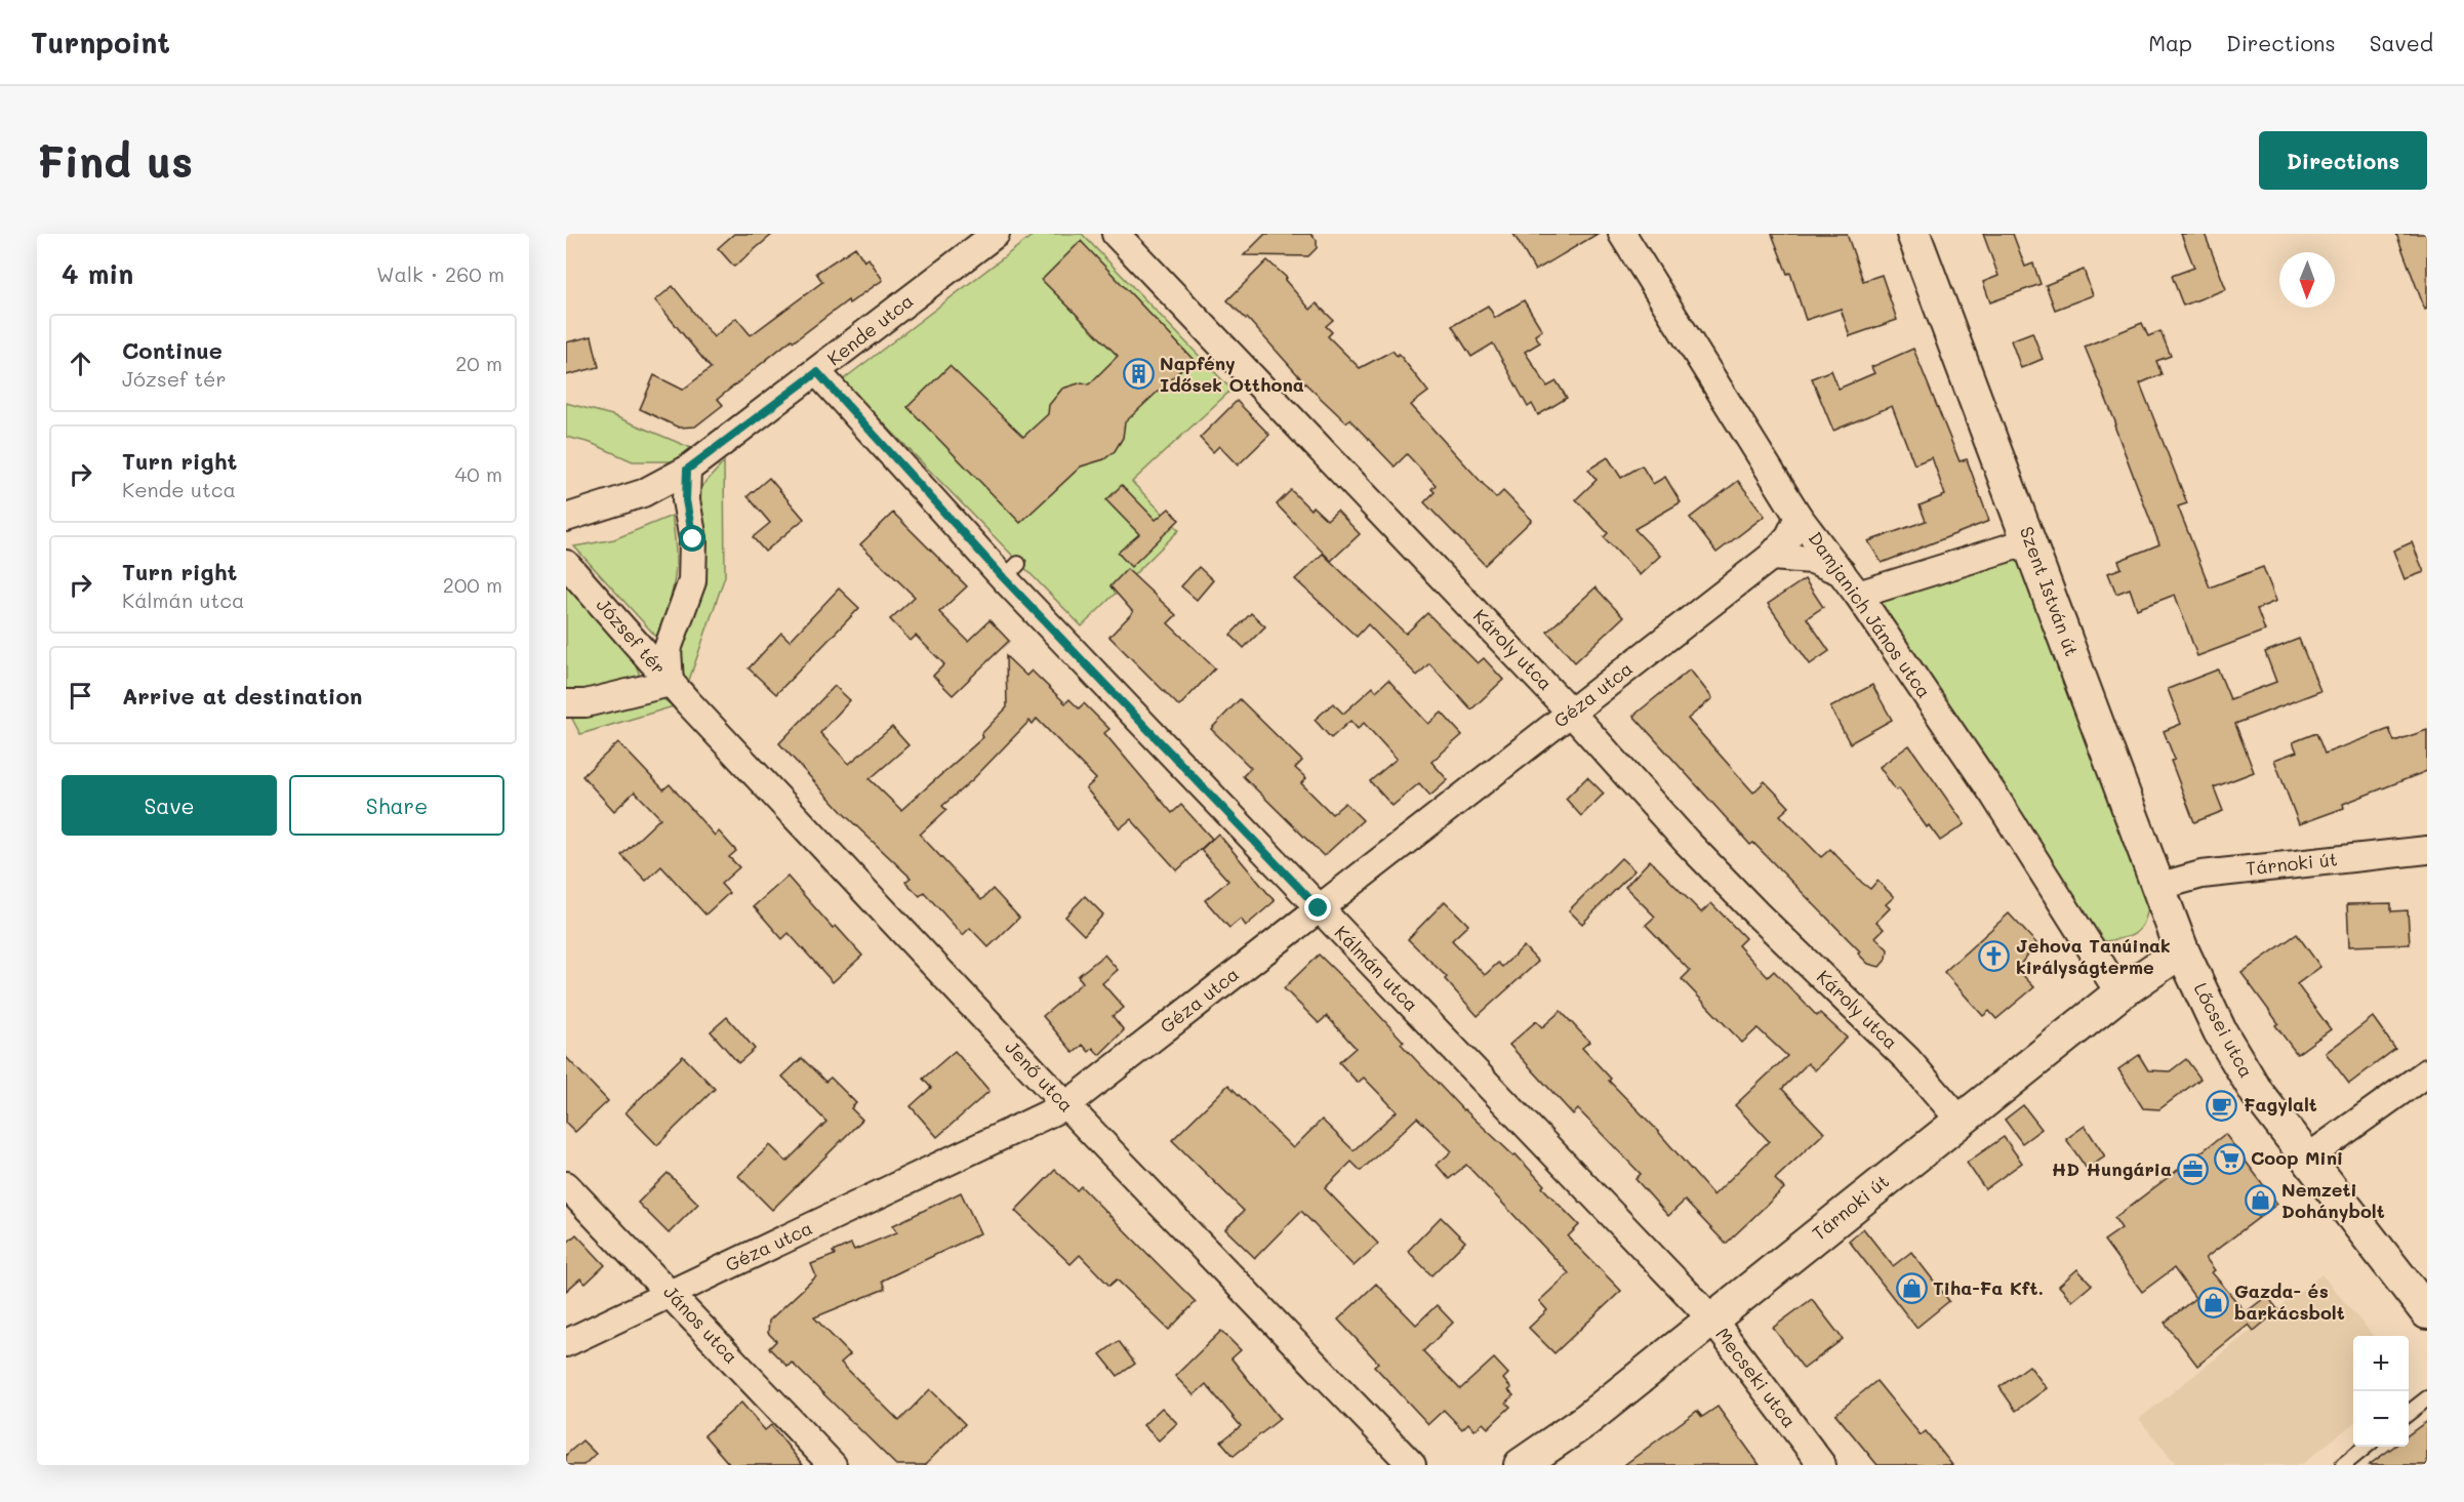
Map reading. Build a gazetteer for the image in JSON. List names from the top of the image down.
{
  "streets": {
    "street": [
      "Kende utca",
      "Szent István út",
      "Damjanich János utca",
      "József tér",
      "Károly utca",
      "Géza utca",
      "Tárnoki út",
      "Kálmán utca",
      "Lőcsei utca",
      "Jenő utca",
      "János utca",
      "Mecseki utca"
    ]
  },
  "crossings": [
    ["Kende utca", "József tér"],
    ["Kende utca", "Kálmán utca"],
    ["Szent István út", "Tárnoki út"],
    ["Szent István út", "Lőcsei utca"],
    ["Damjanich János utca", "Géza utca"],
    ["Damjanich János utca", "Tárnoki út"],
    ["József tér", "Jenő utca"],
    ["Károly utca", "Géza utca"],
    ["Károly utca", "Tárnoki út"],
    ["Géza utca", "Kálmán utca"],
    ["Géza utca", "Jenő utca"],
    ["Géza utca", "János utca"],
    ["Tárnoki út", "Kálmán utca"],
    ["Tárnoki út", "Lőcsei utca"],
    ["Tárnoki út", "Mecseki utca"],
    ["Kálmán utca", "Mecseki utca"]
  ],
  "places": {
    "building": ["Napfény Idősek Otthona"],
    "church": ["Jehova Tanúinak királyságterme"],
    "cafe": ["Fagylalt"],
    "supermarket": ["Coop Mini"],
    "office": ["HD Hungária"],
    "shop": ["Nemzeti Dohánybolt", "Tiha-Fa Kft.", "Gazda- és barkácsbolt"]
  },
  "north": "bottom",
  "page": {
    "header": "Turnpoint",
    "nav": ["Map", "Directions", "Saved"],
    "buttons": [
      "Directions",
      ["Save", "Share"]
    ],
    "title": "Find us",
    "heading": ["4 min", "Walk · 260 m"],
    "list": [
      ["Continue", "József tér", "20 m"],
      ["Turn right", "Kende utca", "40 m"],
      ["Turn right", "Kálmán utca", "200 m"],
      "Arrive at destination"
    ],
    "map_buttons": ["+", "−"]
  }
}
